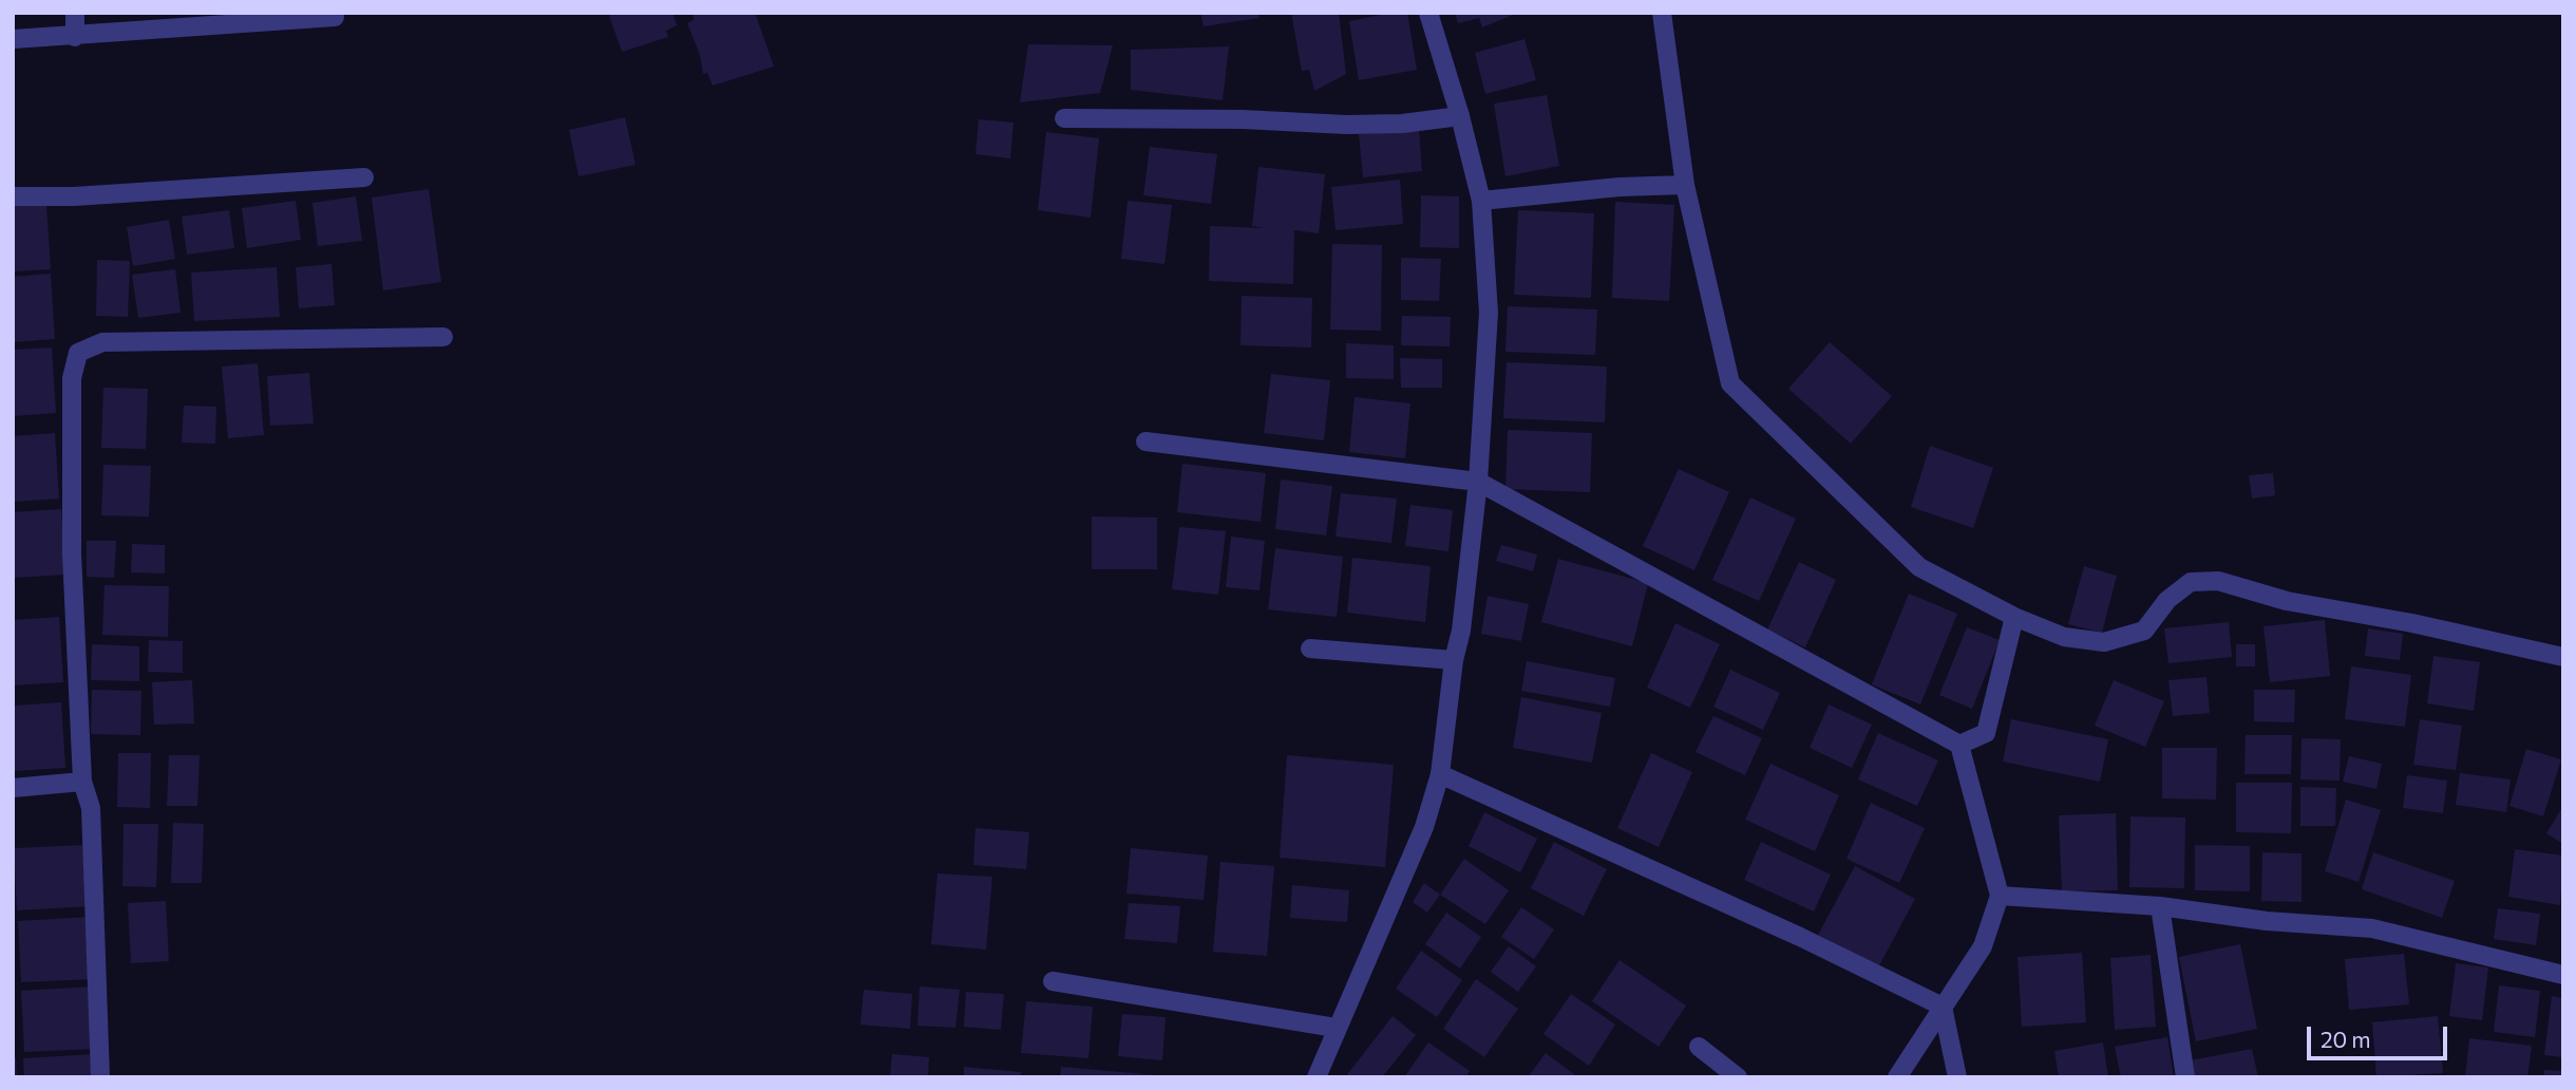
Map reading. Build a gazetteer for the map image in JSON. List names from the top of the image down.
{
  "scale_bar": "20 m"
}
